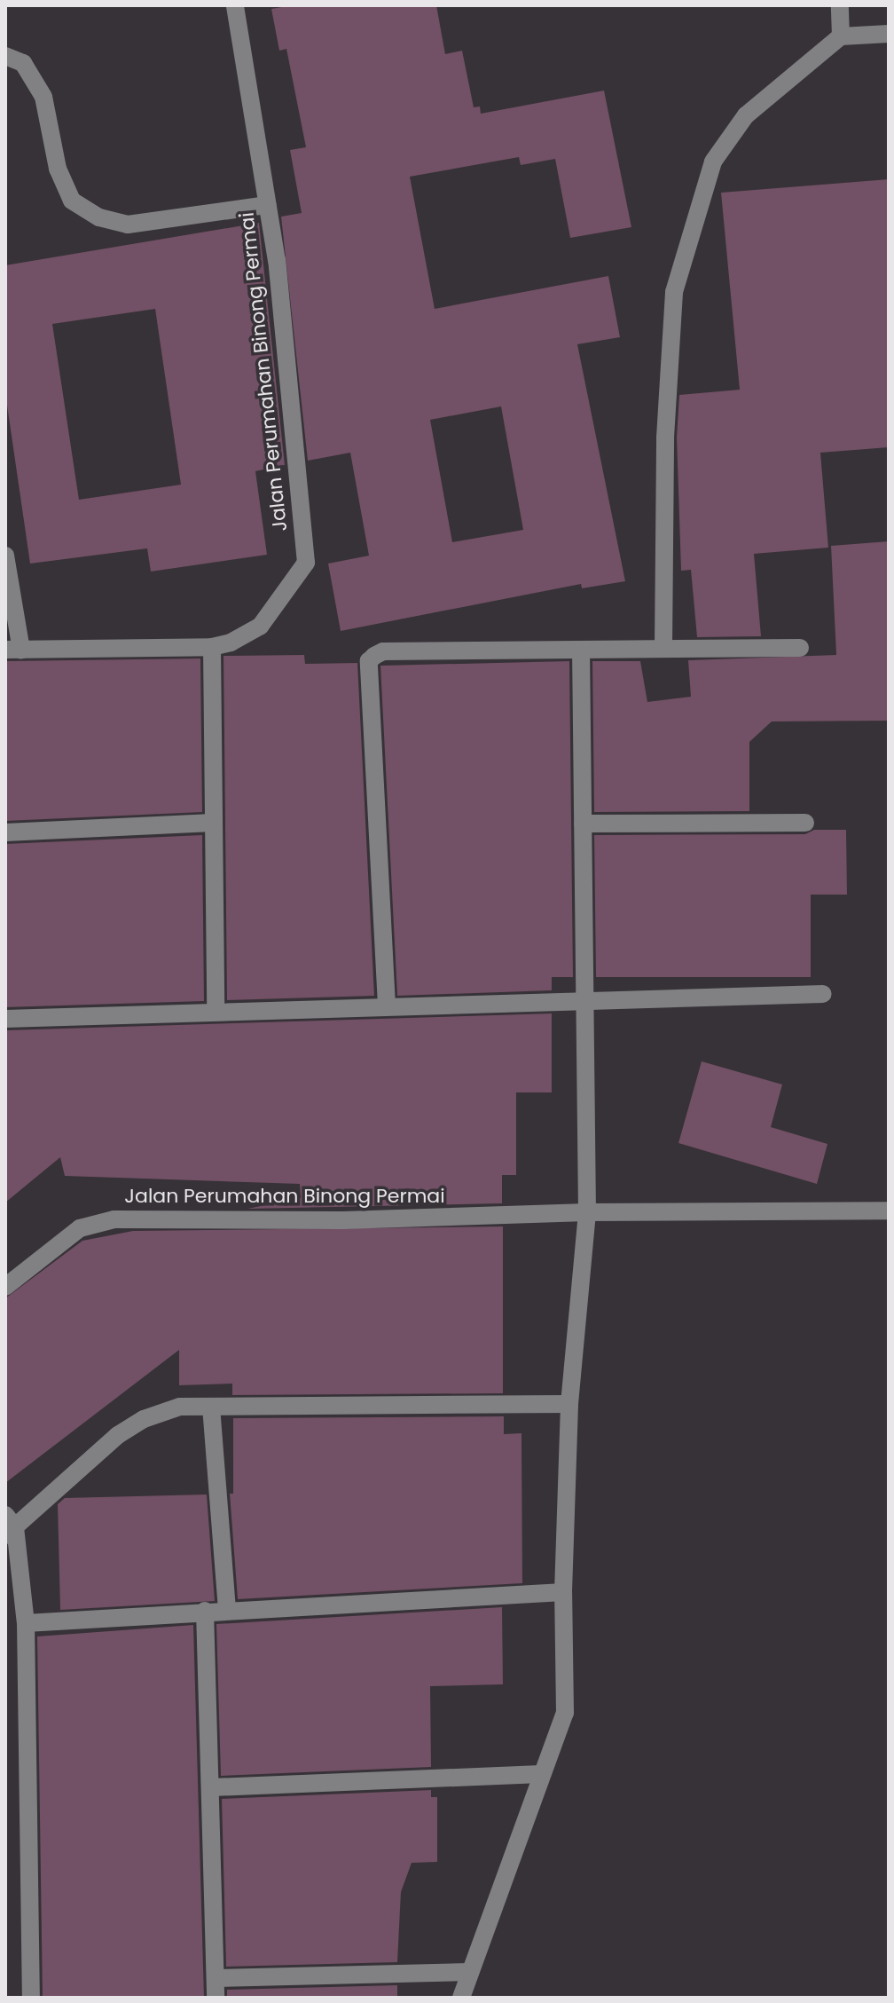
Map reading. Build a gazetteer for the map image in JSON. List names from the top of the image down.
{
  "streets": {
    "street": ["Jalan Perumahan Binong Permai"]
  }
}
